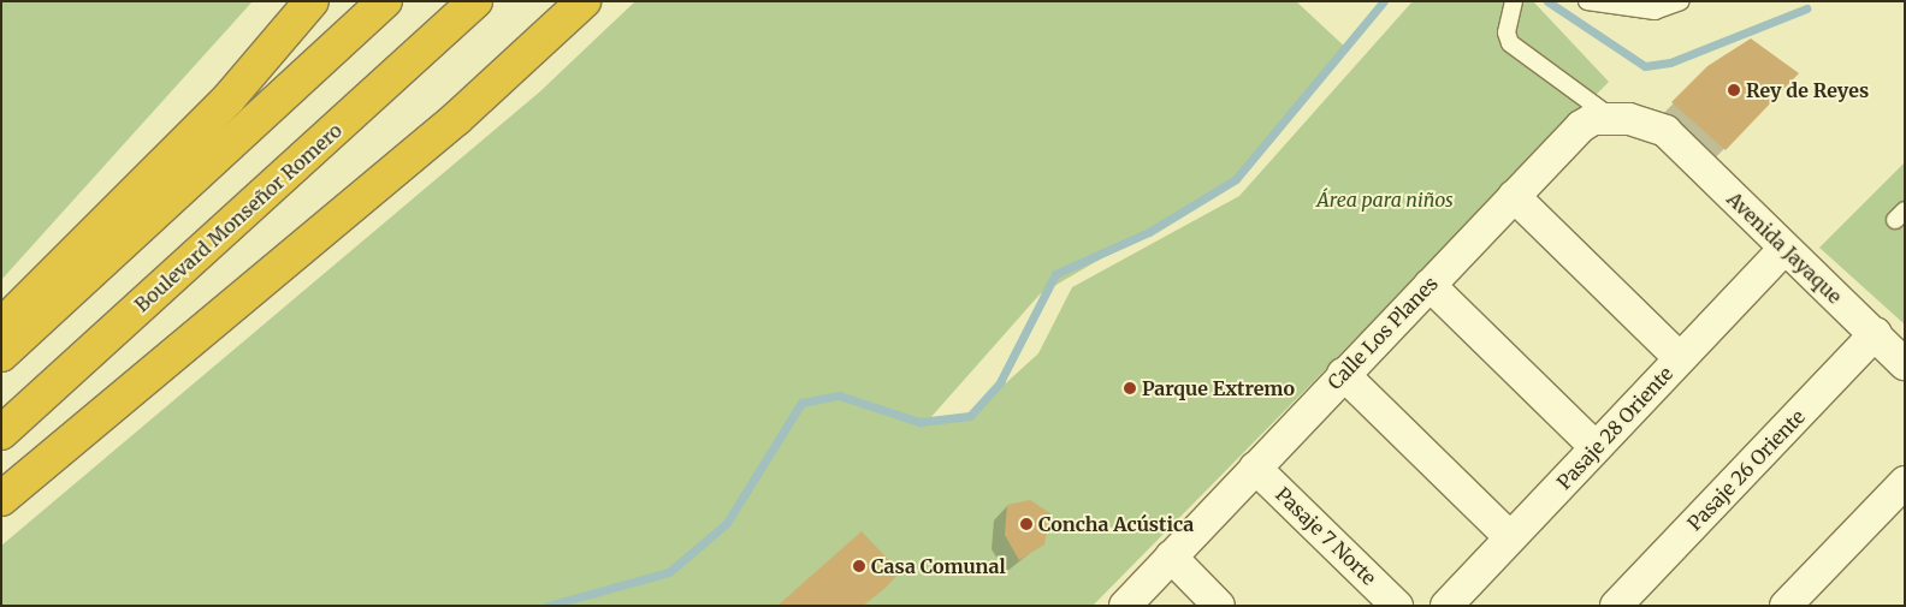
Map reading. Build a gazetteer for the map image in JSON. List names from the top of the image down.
{
  "streets": {
    "highway": ["Boulevard Monseñor Romero"],
    "street": [
      "Avenida Jayaque",
      "Calle Los Planes",
      "Pasaje 28 Oriente",
      "Pasaje 26 Oriente",
      "Pasaje 7 Norte"
    ]
  },
  "crossings": [
    ["Avenida Jayaque", "Calle Los Planes"],
    ["Avenida Jayaque", "Pasaje 28 Oriente"],
    ["Avenida Jayaque", "Pasaje 26 Oriente"],
    ["Calle Los Planes", "Pasaje 7 Norte"]
  ],
  "parks": ["Área para niños"],
  "places": [
    "Rey de Reyes",
    "Parque Extremo",
    "Concha Acústica",
    "Casa Comunal"
  ]
}
